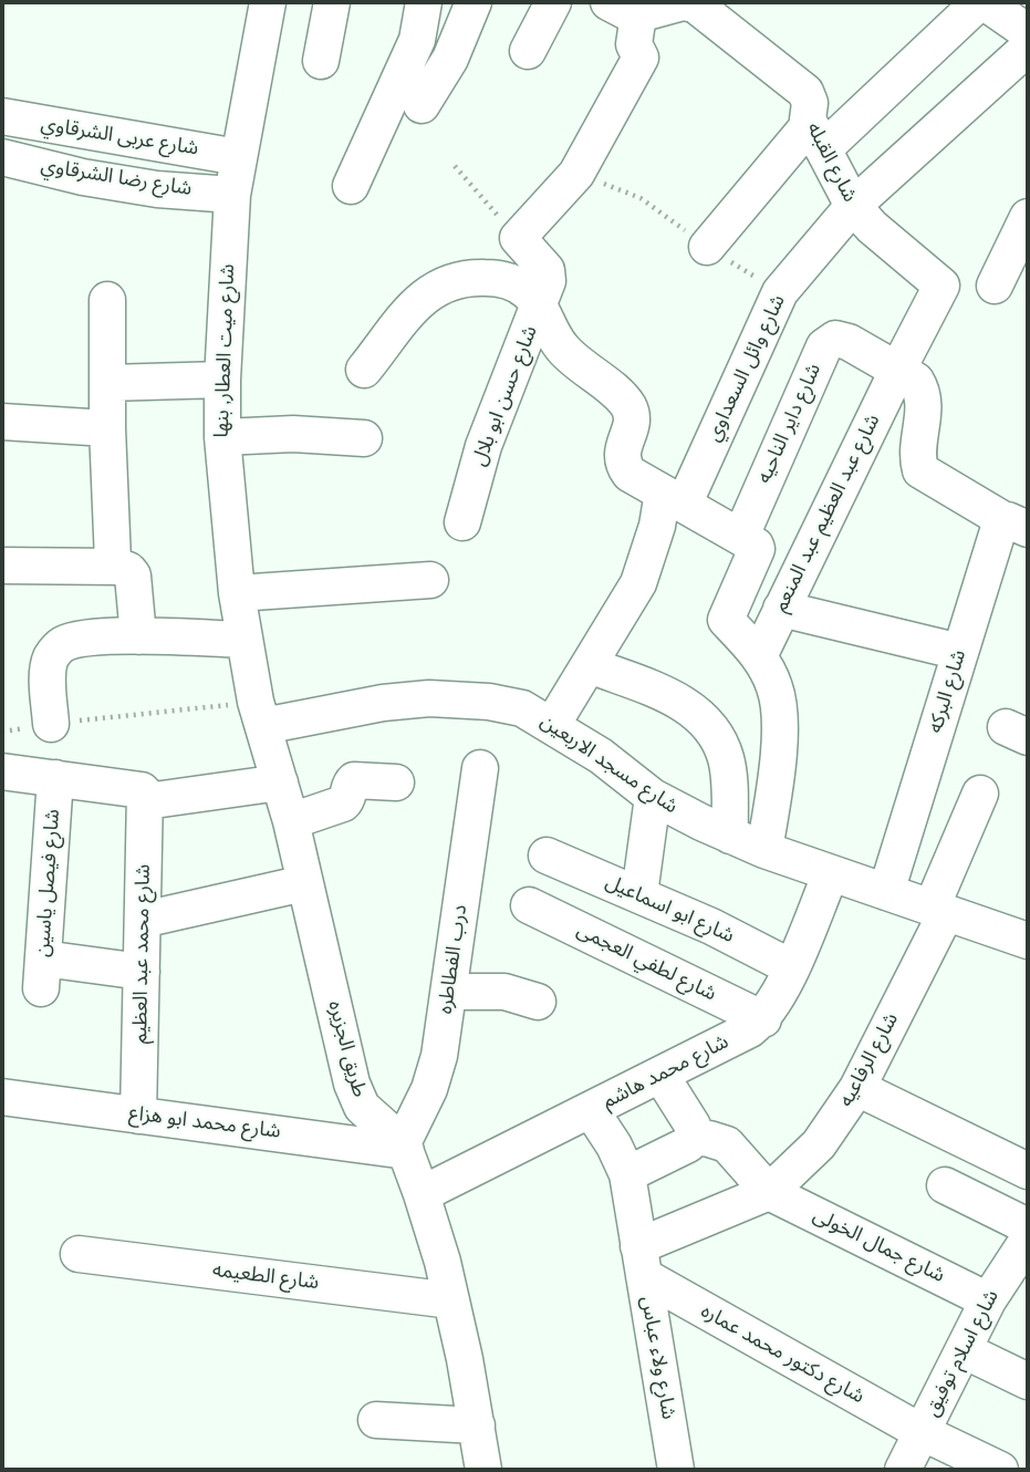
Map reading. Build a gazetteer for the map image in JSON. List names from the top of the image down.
{
  "streets": {
    "street": [
      "شارع عربى الشرقاوي",
      "شارع القبله",
      "شارع رضا الشرقاوي",
      "شارع ميت العطار, بنها",
      "شارع وائل السعداوي",
      "شارع حسن ابو بلال",
      "شارع داير الناحيه",
      "شارع عبد العظيم عبد المنعم",
      "شارع البركه",
      "شارع مسجد الاربعين",
      "شارع فيصل ياسين",
      "شارع ابو اسماعيل",
      "شارع محمد عبد العظيم",
      "درب الفطاطره",
      "شارع لطفي العجمى",
      "طريق الجزيره",
      "شارع الرفاعيه",
      "شارع محمد هاشم",
      "شارع محمد ابو هزاع",
      "شارع جمال الخولى",
      "شارع الطعيمه",
      "شارع اسلام توفيق",
      "شارع دكتور محمد عماره",
      "شارع ولاء عباس"
    ]
  },
  "crossings": [
    ["شارع عربى الشرقاوي", "شارع ميت العطار, بنها"],
    ["شارع القبله", "شارع وائل السعداوي"],
    ["شارع القبله", "شارع داير الناحيه"],
    ["شارع القبله", "شارع عبد العظيم عبد المنعم"],
    ["شارع رضا الشرقاوي", "شارع ميت العطار, بنها"],
    ["شارع ميت العطار, بنها", "شارع مسجد الاربعين"],
    ["شارع ميت العطار, بنها", "طريق الجزيره"],
    ["شارع داير الناحيه", "شارع عبد العظيم عبد المنعم"],
    ["شارع البركه", "شارع مسجد الاربعين"],
    ["شارع مسجد الاربعين", "طريق الجزيره"],
    ["شارع مسجد الاربعين", "شارع الرفاعيه"],
    ["شارع مسجد الاربعين", "شارع محمد هاشم"],
    ["شارع فيصل ياسين", "شارع محمد عبد العظيم"],
    ["شارع ابو اسماعيل", "شارع محمد هاشم"],
    ["شارع محمد عبد العظيم", "شارع محمد ابو هزاع"],
    ["درب الفطاطره", "طريق الجزيره"],
    ["درب الفطاطره", "شارع محمد ابو هزاع"],
    ["شارع لطفي العجمى", "شارع محمد هاشم"],
    ["طريق الجزيره", "شارع محمد هاشم"],
    ["طريق الجزيره", "شارع محمد ابو هزاع"],
    ["طريق الجزيره", "شارع الطعيمه"],
    ["شارع الرفاعيه", "شارع جمال الخولى"],
    ["شارع محمد هاشم", "شارع ولاء عباس"],
    ["شارع جمال الخولى", "شارع اسلام توفيق"],
    ["شارع اسلام توفيق", "شارع دكتور محمد عماره"],
    ["شارع دكتور محمد عماره", "شارع ولاء عباس"]
  ]
}
